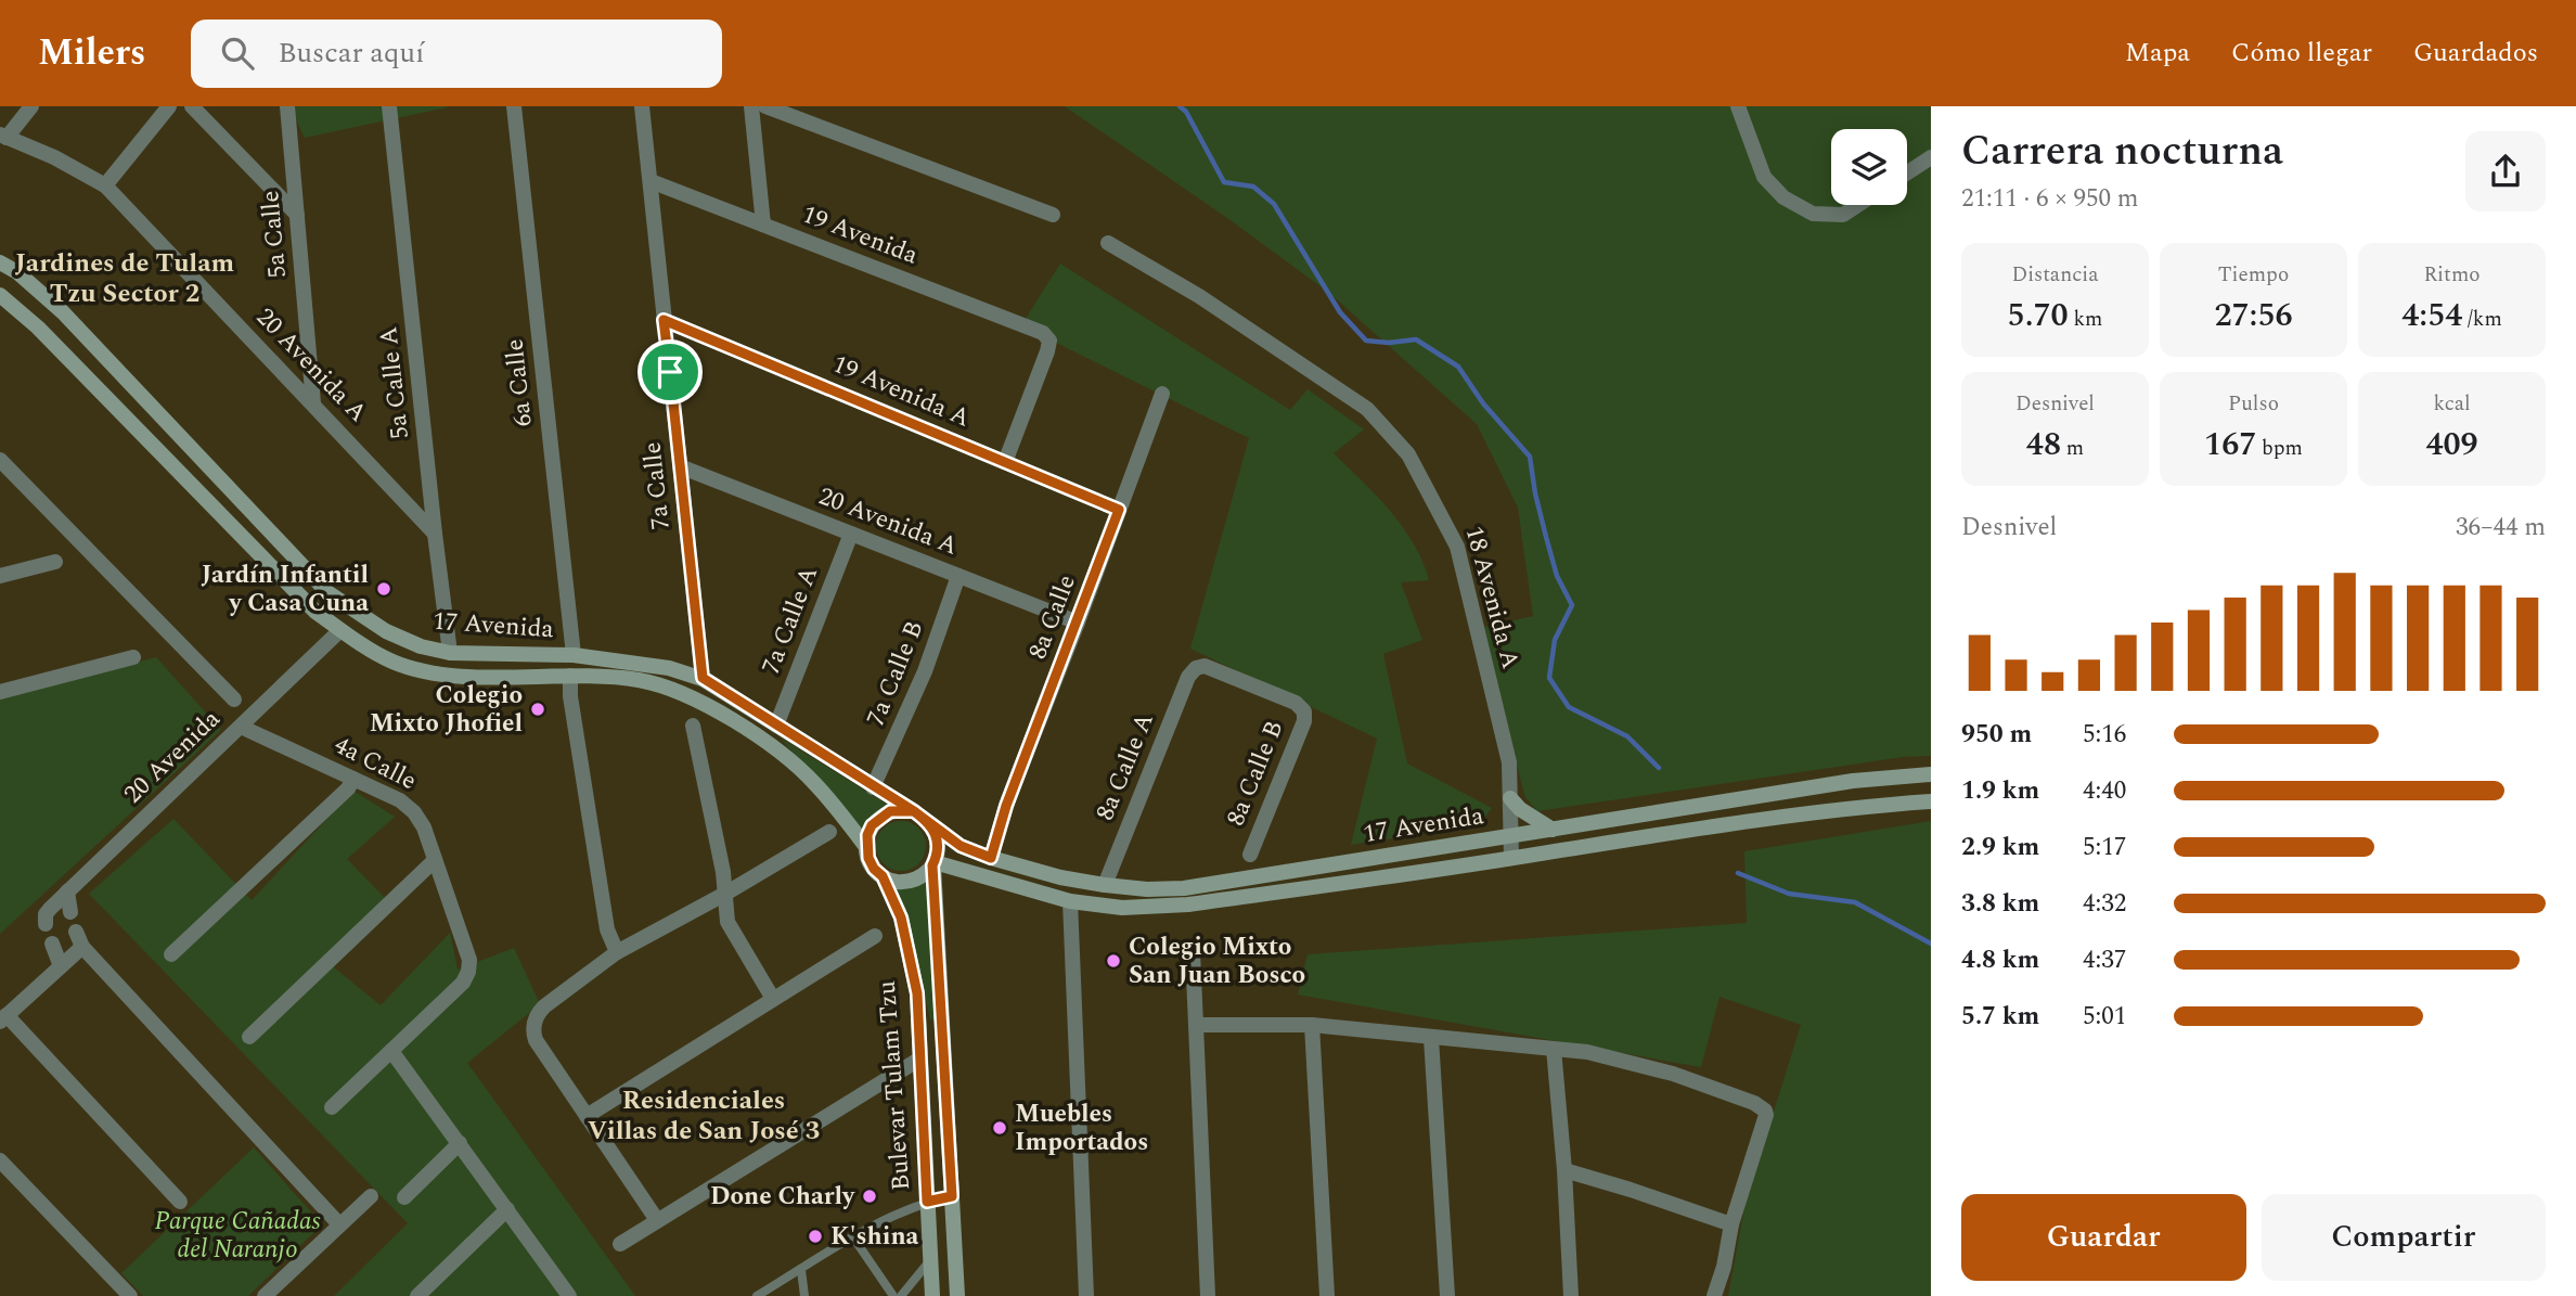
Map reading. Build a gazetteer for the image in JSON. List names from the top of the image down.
{
  "streets": {
    "main road": ["17 Avenida", "Bulevar Tulam Tzu"],
    "street": [
      "5a Calle",
      "19 Avenida",
      "20 Avenida A",
      "5a Calle A",
      "6a Calle",
      "19 Avenida A",
      "7a Calle",
      "18 Avenida A",
      "8a Calle",
      "7a Calle A",
      "7a Calle B",
      "20 Avenida",
      "4a Calle",
      "8a Calle A",
      "8a Calle B"
    ]
  },
  "crossings": [
    ["5a Calle", "20 Avenida A"],
    ["19 Avenida", "19 Avenida A"],
    ["19 Avenida", "7a Calle"],
    ["20 Avenida A", "5a Calle A"],
    ["20 Avenida A", "7a Calle"],
    ["20 Avenida A", "8a Calle"],
    ["20 Avenida A", "7a Calle A"],
    ["20 Avenida A", "7a Calle B"],
    ["5a Calle A", "17 Avenida"],
    ["6a Calle", "17 Avenida"],
    ["19 Avenida A", "7a Calle"],
    ["19 Avenida A", "8a Calle"],
    ["7a Calle", "17 Avenida"],
    ["18 Avenida A", "17 Avenida"],
    ["8a Calle", "17 Avenida"],
    ["7a Calle A", "17 Avenida"],
    ["17 Avenida", "7a Calle B"],
    ["17 Avenida", "20 Avenida"],
    ["17 Avenida", "8a Calle A"],
    ["17 Avenida", "Bulevar Tulam Tzu"],
    ["20 Avenida", "4a Calle"],
    ["8a Calle A", "8a Calle B"]
  ],
  "districts": ["Jardines de Tulam Tzu Sector 2", "Residenciales Villas de San José 3"],
  "parks": ["Parque Cañadas del Naranjo"],
  "places": [
    "Jardín Infantil y Casa Cuna",
    "Colegio Mixto Jhofiel",
    "Colegio Mixto San Juan Bosco",
    "Muebles Importados",
    "Done Charly",
    "K'shina"
  ],
  "page": {
    "header": "Milers",
    "search": "Buscar aquí",
    "nav": ["Mapa", "Cómo llegar", "Guardados"],
    "heading": ["Carrera nocturna", "21:11 · 6 × 950 m"],
    "stats": [
      ["Distancia", "5.70 km"],
      ["Tiempo", "27:56"],
      ["Ritmo", "4:54 /km"],
      ["Desnivel", "48 m"],
      ["Pulso", "167 bpm"],
      ["kcal", "409"]
    ],
    "chart": ["Desnivel", "36–44 m"],
    "list": [
      {
        "name": "950 m",
        "note": "5:16"
      },
      {
        "name": "1.9 km",
        "note": "4:40"
      },
      {
        "name": "2.9 km",
        "note": "5:17"
      },
      {
        "name": "3.8 km",
        "note": "4:32"
      },
      {
        "name": "4.8 km",
        "note": "4:37"
      },
      {
        "name": "5.7 km",
        "note": "5:01"
      }
    ],
    "buttons": ["Guardar", "Compartir"]
  }
}
